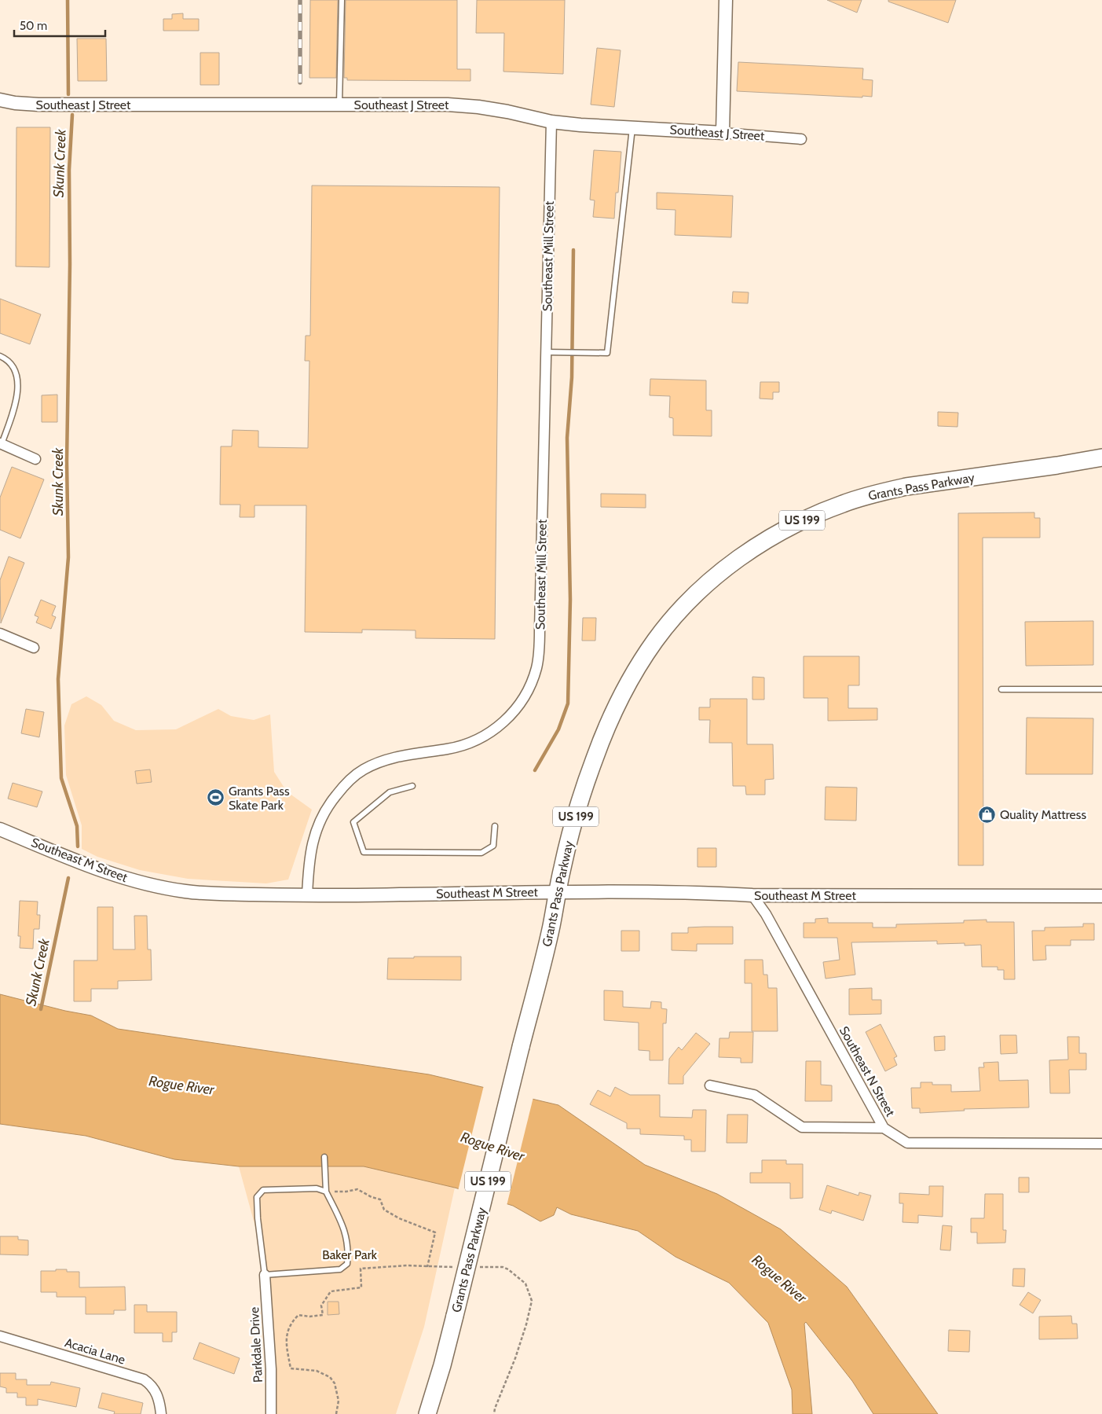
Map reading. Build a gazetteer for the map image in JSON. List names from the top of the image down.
{
  "streets": {
    "highway": ["Grants Pass Parkway", "US 199"],
    "street": [
      "Southeast J Street",
      "Southeast Mill Street",
      "Southeast M Street",
      "Southeast N Street",
      "Parkdale Drive",
      "Acacia Lane"
    ]
  },
  "crossings": [
    ["Southeast J Street", "Southeast Mill Street"],
    ["Southeast Mill Street", "Southeast M Street"],
    ["Grants Pass Parkway", "Southeast M Street"],
    ["Southeast M Street", "Southeast N Street"]
  ],
  "water": ["Skunk Creek", "Rogue River"],
  "parks": ["Baker Park"],
  "places": {
    "sports": ["Grants Pass Skate Park"],
    "shop": ["Quality Mattress"]
  },
  "scale_bar": "50 m"
}
